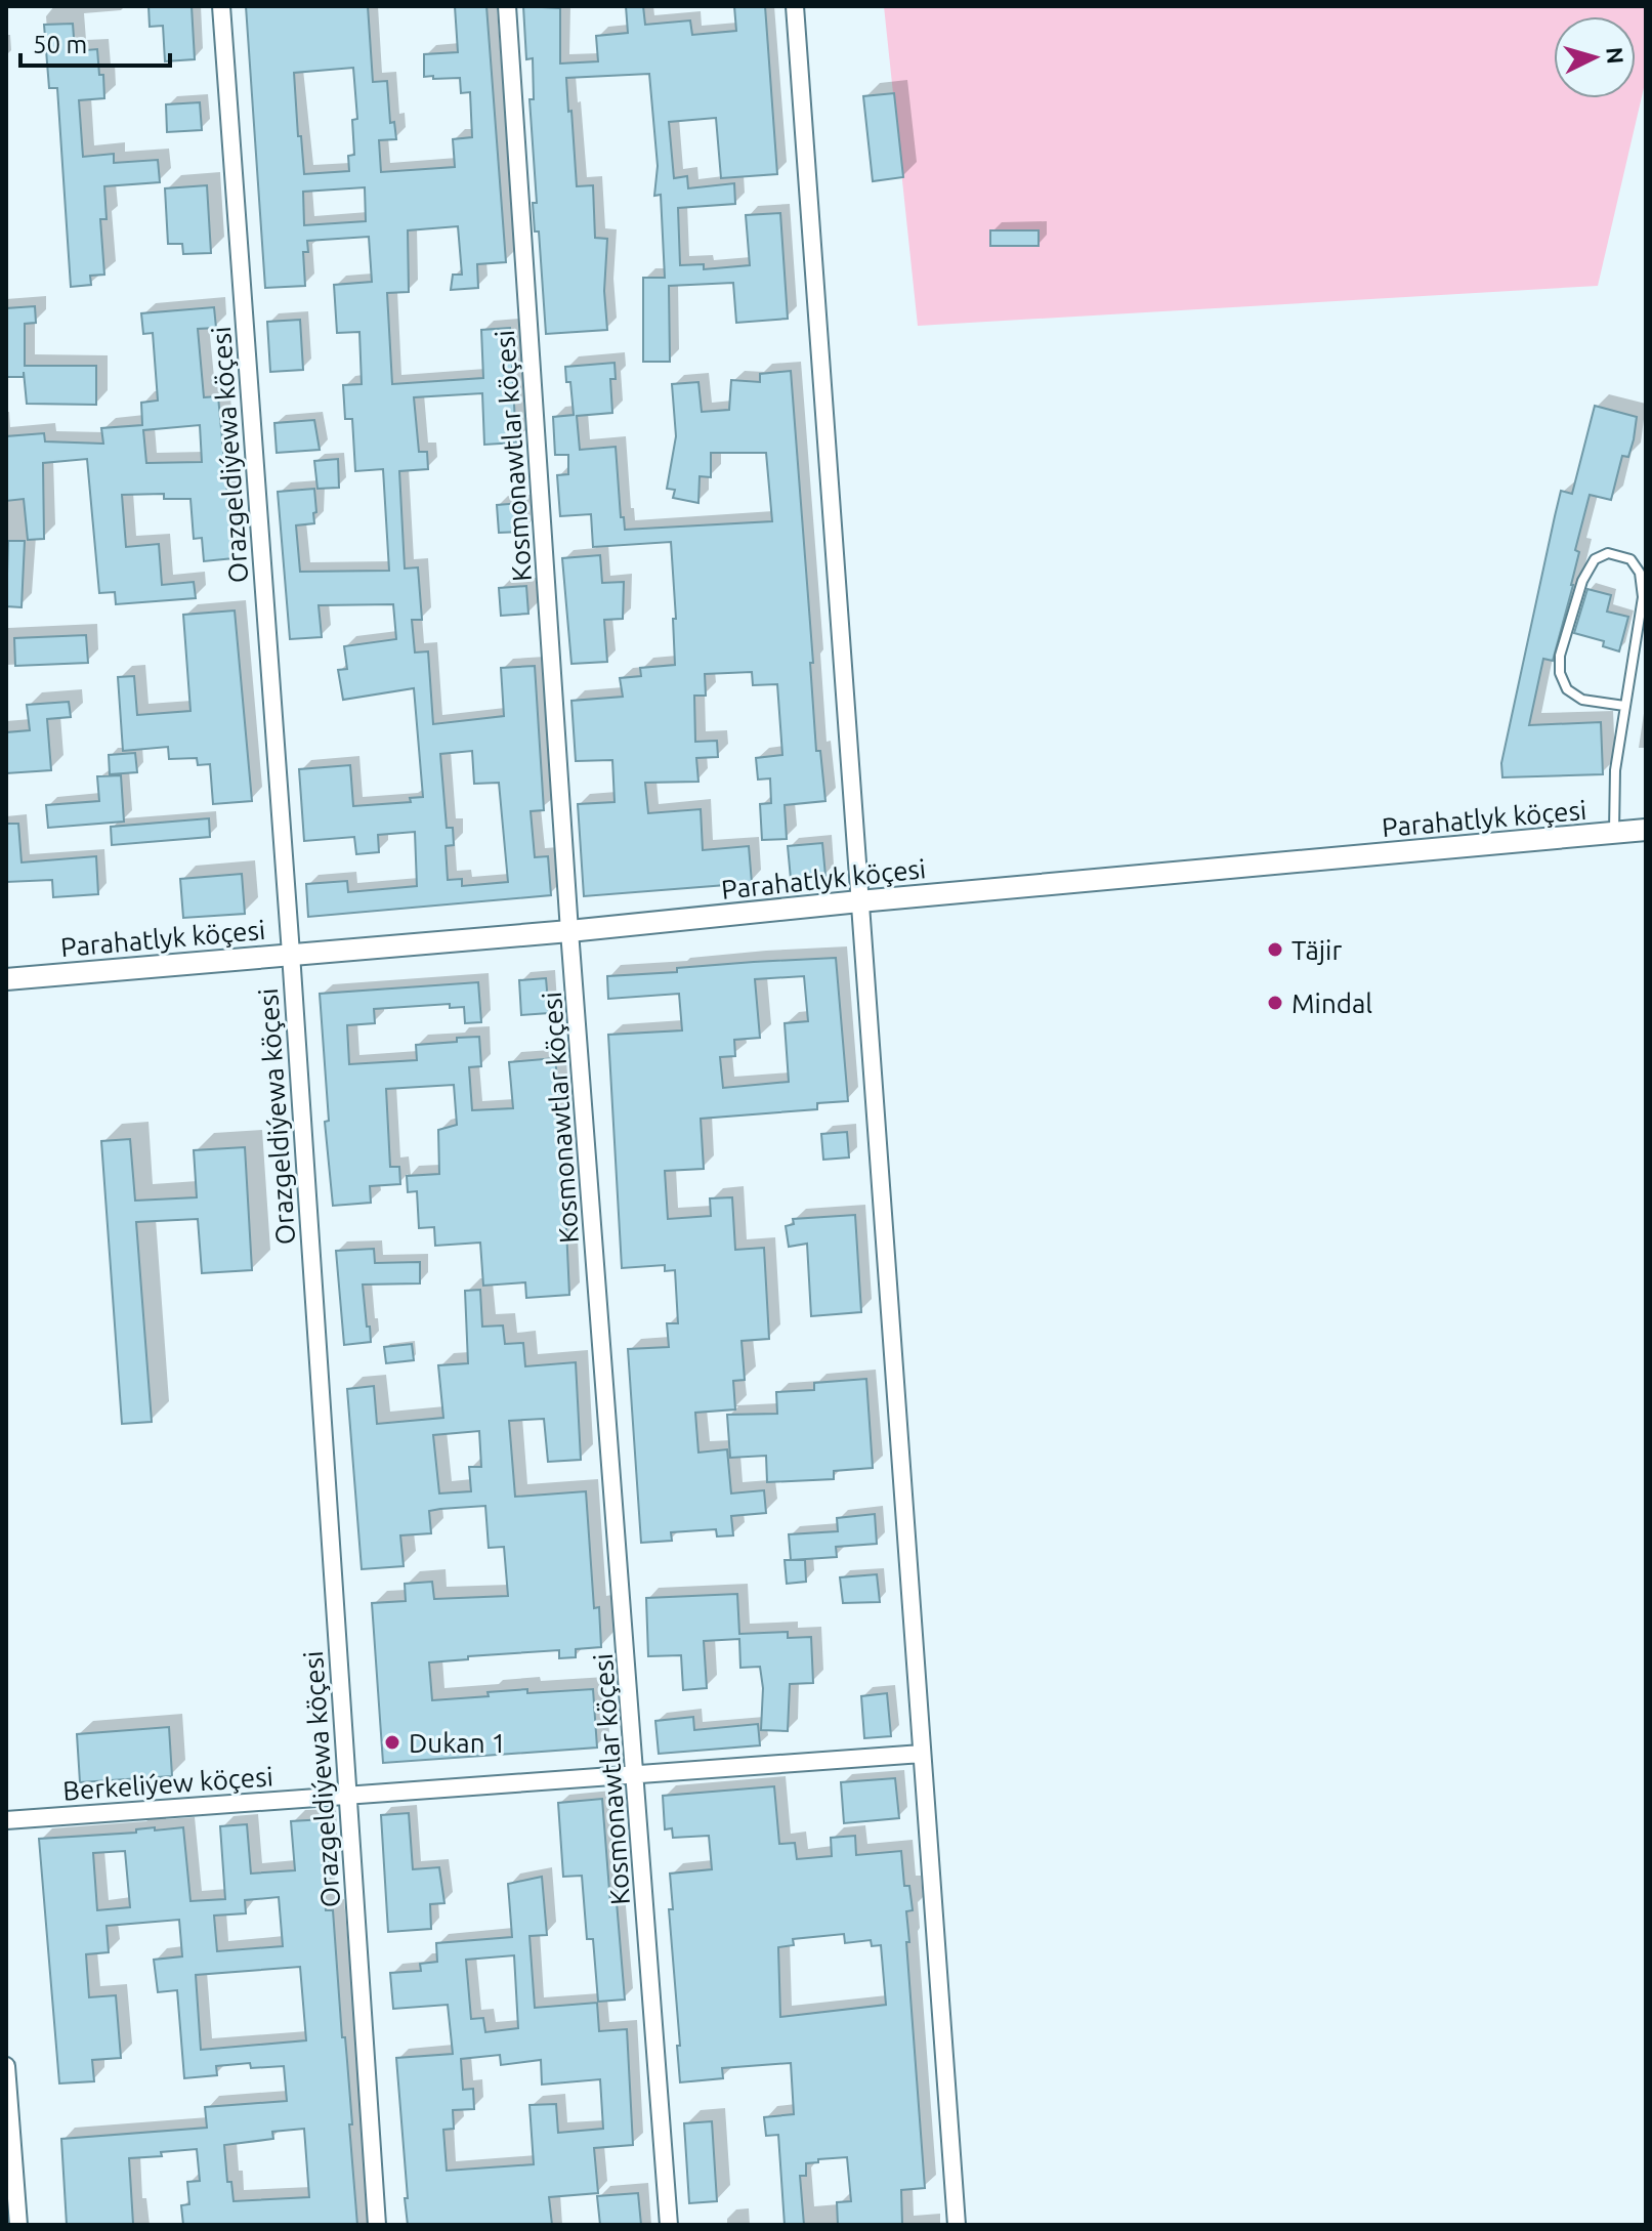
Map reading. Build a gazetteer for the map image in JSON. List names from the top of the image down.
{
  "streets": {
    "street": [
      "Orazgeldiýewa köçesi",
      "Kosmonawtlar köçesi",
      "Parahatlyk köçesi",
      "Berkeliýew köçesi"
    ]
  },
  "crossings": [
    ["Orazgeldiýewa köçesi", "Parahatlyk köçesi"],
    ["Orazgeldiýewa köçesi", "Berkeliýew köçesi"],
    ["Kosmonawtlar köçesi", "Parahatlyk köçesi"],
    ["Kosmonawtlar köçesi", "Berkeliýew köçesi"]
  ],
  "places": ["Täjir", "Mindal", "Dukan 1"],
  "scale_bar": "50 m",
  "north": "right"
}
